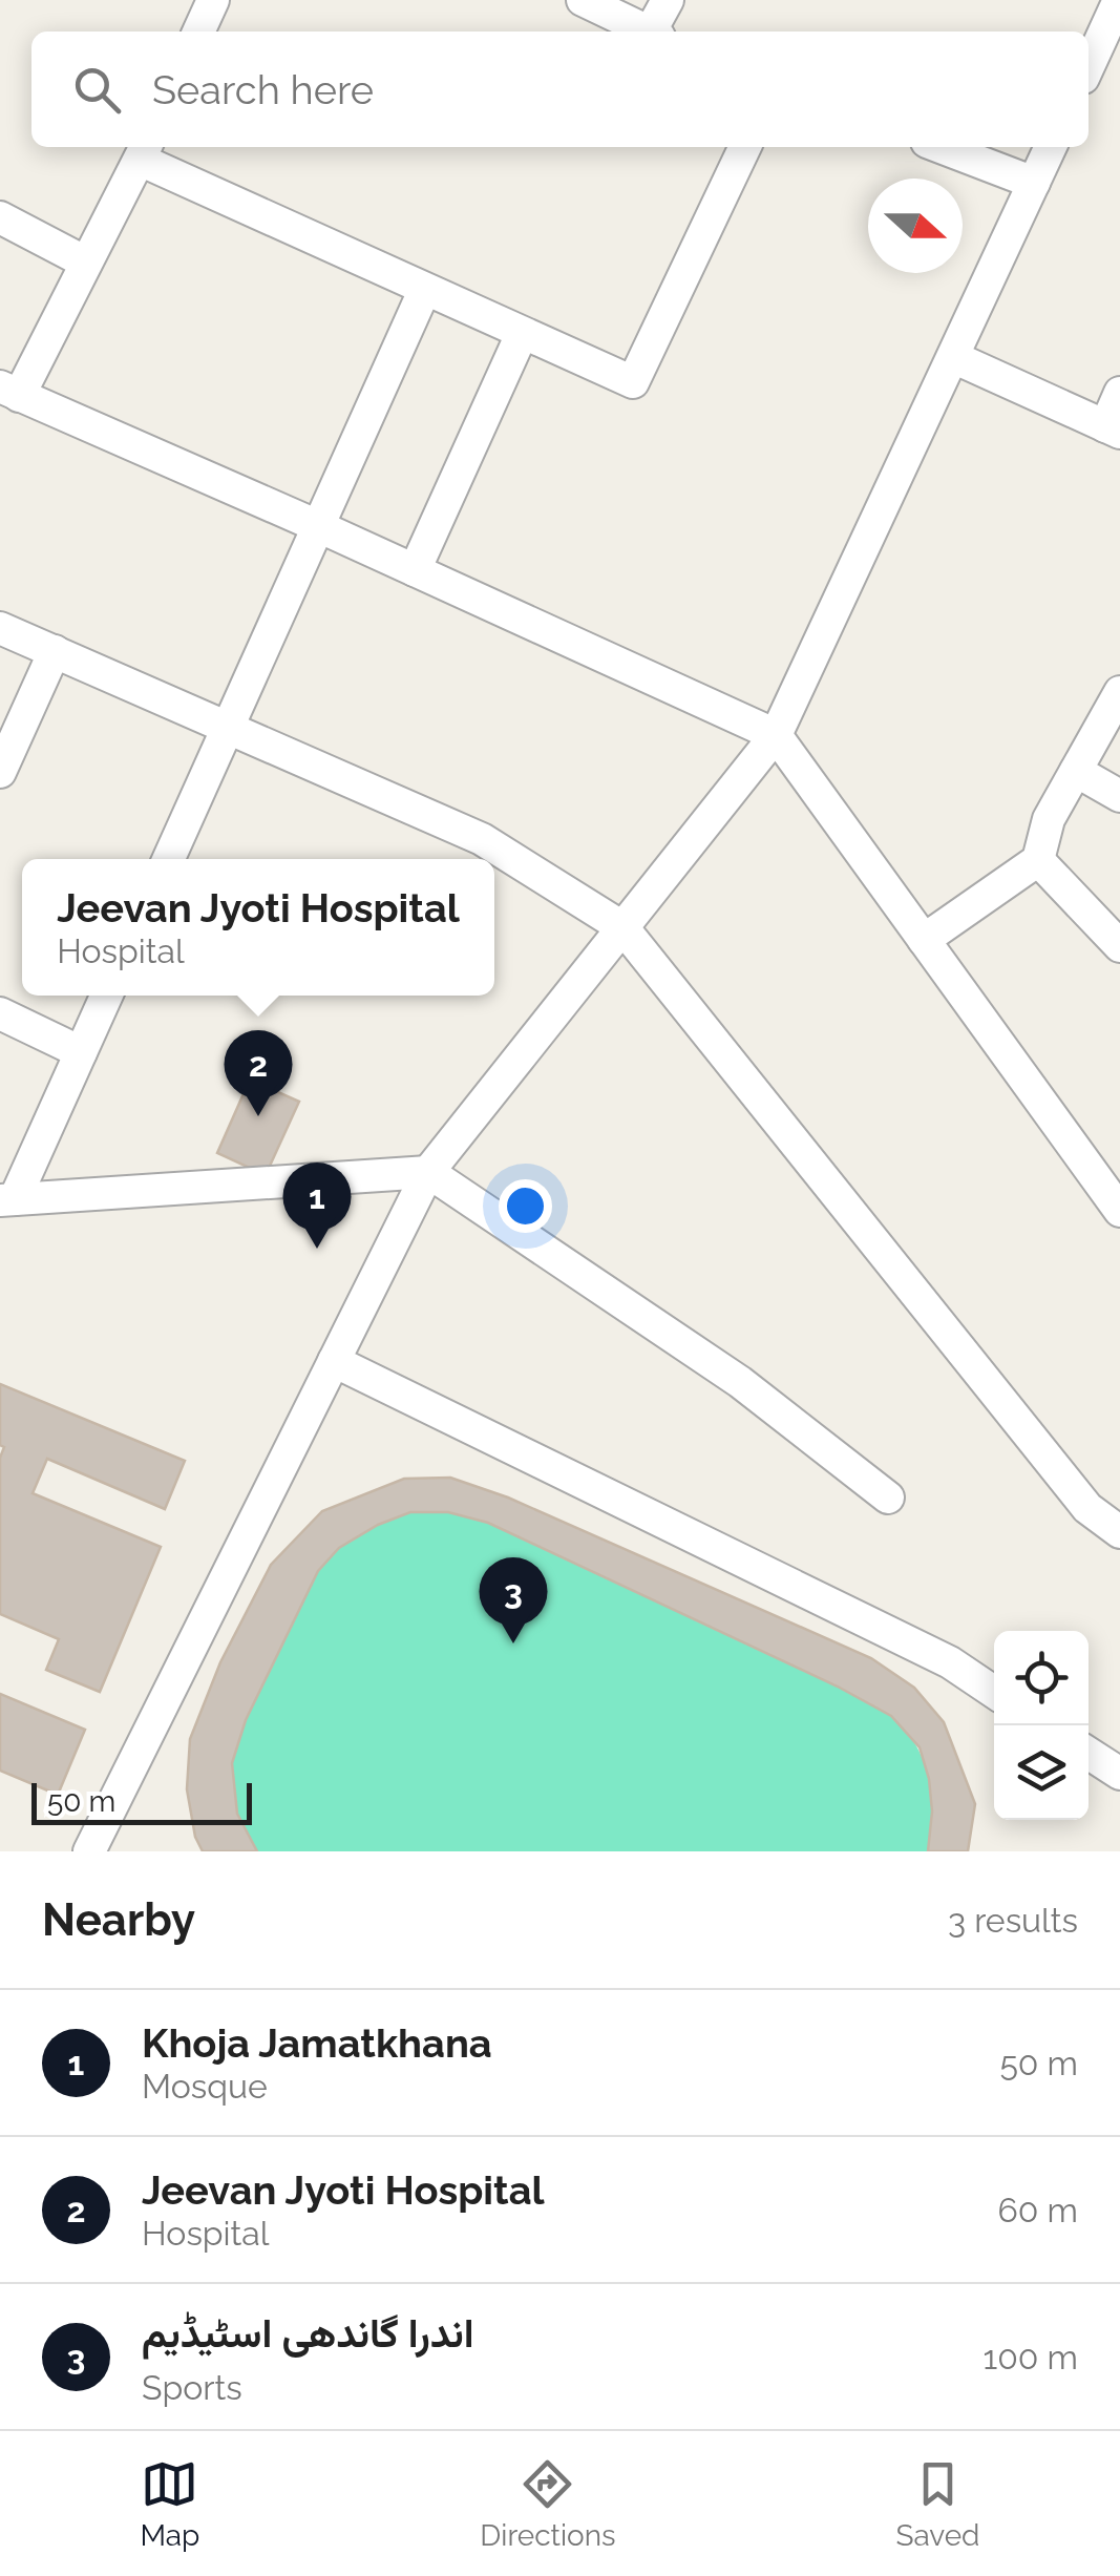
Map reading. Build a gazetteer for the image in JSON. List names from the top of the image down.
{
  "scale_bar": "50 m",
  "north": "right",
  "page": {
    "search": "Search here",
    "popup": ["Jeevan Jyoti Hospital", "Hospital"],
    "pins": ["2", "1", "3"],
    "scale": "50 m",
    "heading": ["Nearby", "3 results"],
    "list": [
      {
        "mark": "1",
        "name": "Khoja Jamatkhana",
        "note": "Mosque",
        "value": "50 m"
      },
      {
        "mark": "2",
        "name": "Jeevan Jyoti Hospital",
        "note": "Hospital",
        "value": "60 m"
      },
      {
        "mark": "3",
        "name": "اندرا گاندھی اسٹیڈیم",
        "note": "Sports",
        "value": "100 m"
      }
    ],
    "nav": ["Map", "Directions", "Saved"]
  }
}
